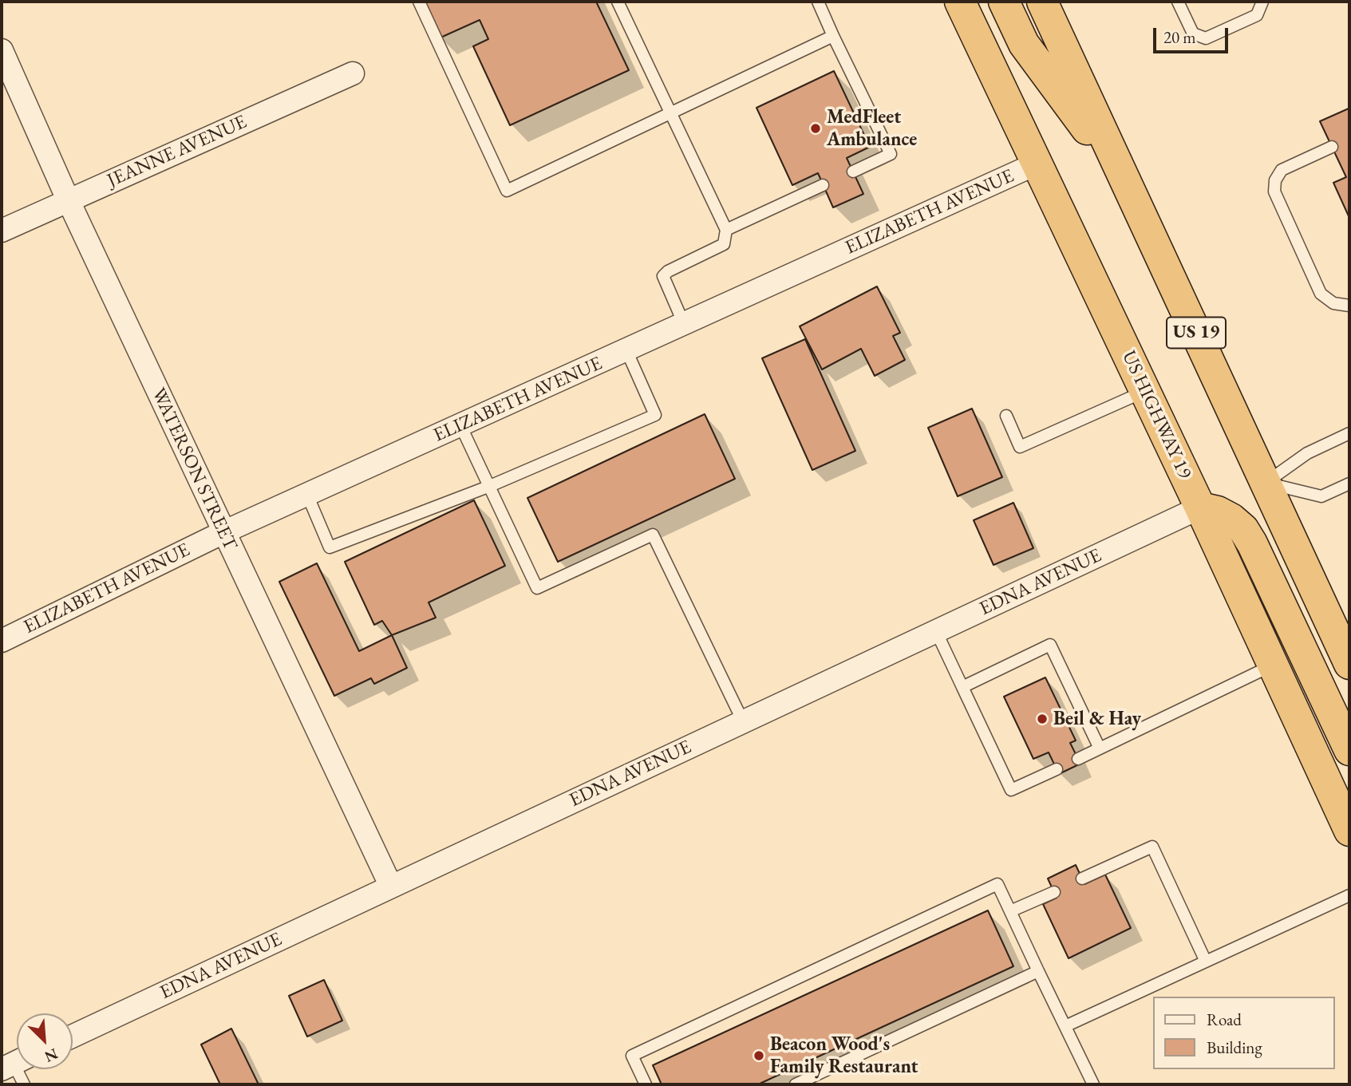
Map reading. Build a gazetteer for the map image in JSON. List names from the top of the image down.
{
  "streets": {
    "highway": ["US 19", "US HIGHWAY 19"],
    "street": [
      "JEANNE AVENUE",
      "ELIZABETH AVENUE",
      "WATERSON STREET",
      "EDNA AVENUE"
    ]
  },
  "crossings": [
    ["JEANNE AVENUE", "WATERSON STREET"],
    ["ELIZABETH AVENUE", "US HIGHWAY 19"],
    ["ELIZABETH AVENUE", "WATERSON STREET"],
    ["US HIGHWAY 19", "EDNA AVENUE"],
    ["WATERSON STREET", "EDNA AVENUE"]
  ],
  "places": ["MedFleet Ambulance", "Beil & Hay", "Beacon Wood's Family Restaurant"],
  "legend": ["Road", "Building"],
  "scale_bar": "20 m",
  "north": "bottom right"
}
